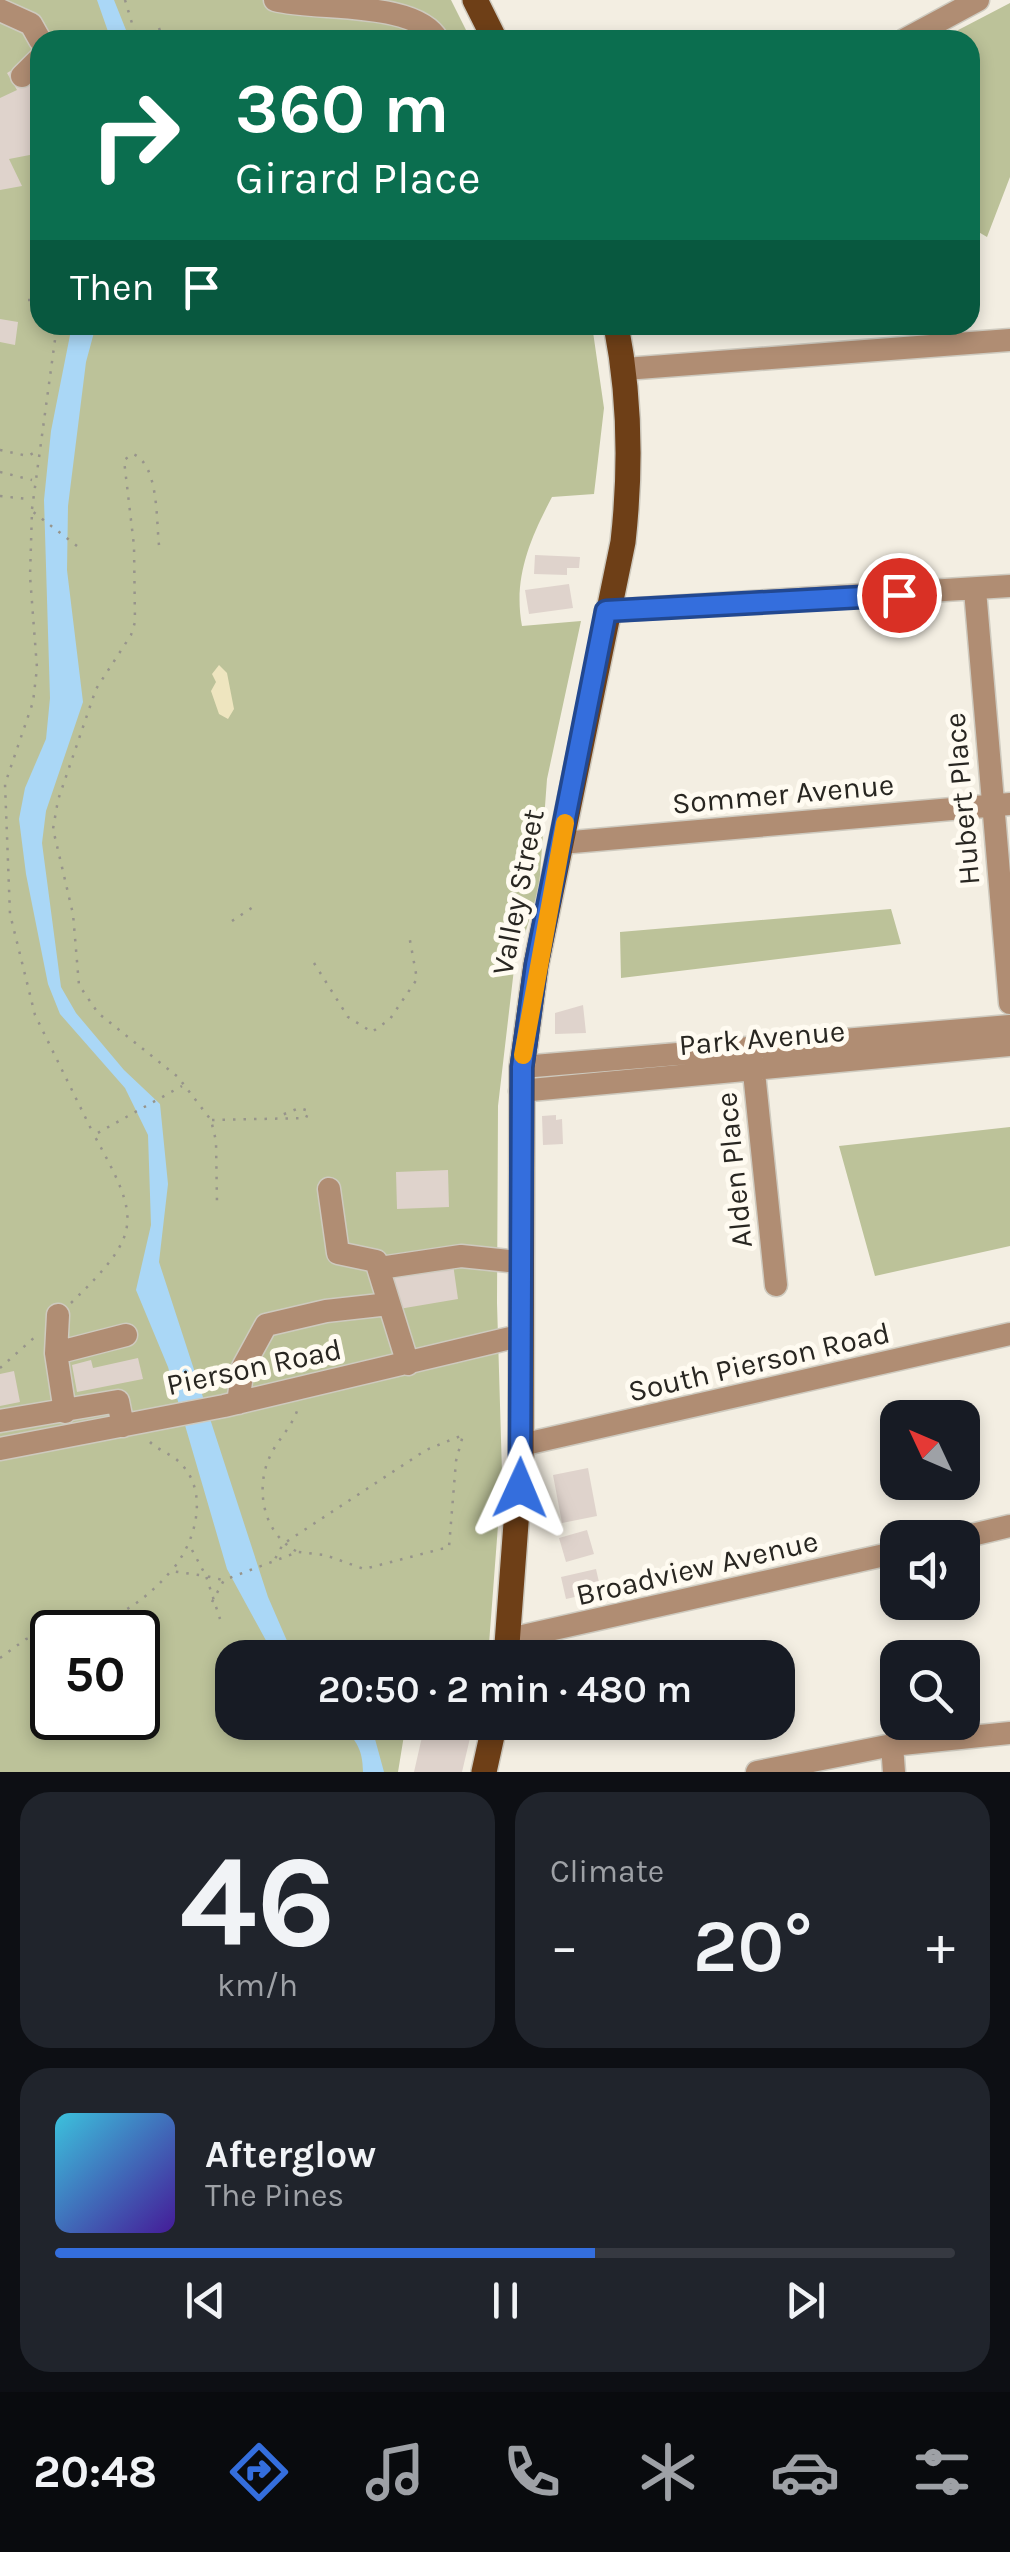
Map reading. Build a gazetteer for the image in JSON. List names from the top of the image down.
{
  "streets": {
    "main road": ["Valley Street"],
    "street": [
      "Sommer Avenue",
      "Hubert Place",
      "Park Avenue",
      "Alden Place",
      "South Pierson Road",
      "Pierson Road",
      "Broadview Avenue"
    ]
  },
  "crossings": [
    ["Sommer Avenue", "Hubert Place"],
    ["Sommer Avenue", "Valley Street"],
    ["Valley Street", "Park Avenue"],
    ["Valley Street", "South Pierson Road"],
    ["Valley Street", "Pierson Road"],
    ["Park Avenue", "Alden Place"]
  ],
  "north": "top left",
  "page": {
    "turn": ["360 m", "Girard Place"],
    "then": "Then",
    "limit": "50",
    "trip": "20:50 · 2 min · 480 m",
    "tile": [
      ["46", "km/h"],
      "Climate"
    ],
    "heat": ["−", "20°", "+"],
    "song": ["Afterglow", "The Pines"],
    "tabs": "20:48"
  }
}
